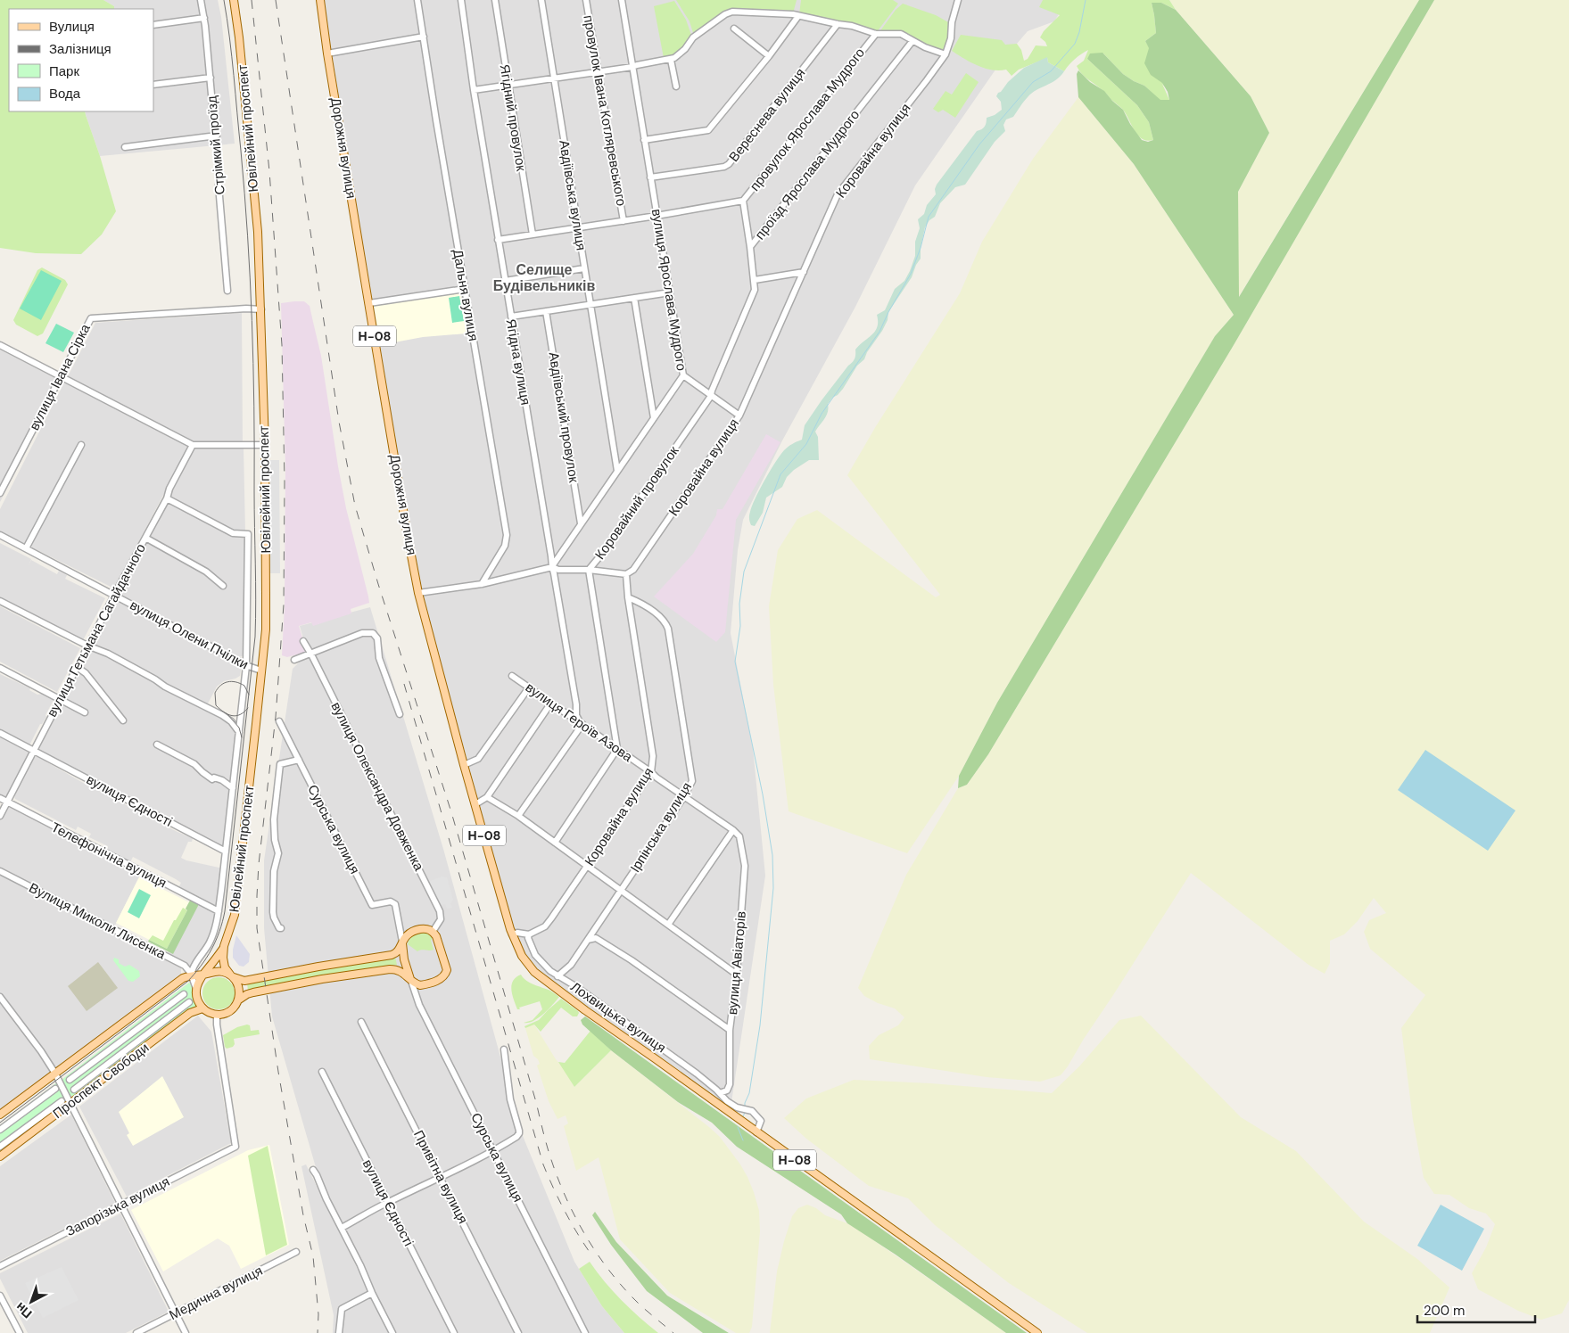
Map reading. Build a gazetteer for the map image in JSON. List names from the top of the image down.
{
  "streets": {
    "main road": [
      "Ювілейний проспект",
      "Дорожня вулиця",
      "Н-08",
      "Проспект Свободи"
    ],
    "street": [
      "провулок Івана Котляревського",
      "Вереснева вулиця",
      "Ягідний провулок",
      "провулок Ярослава Мудрого",
      "Стрімкий проїзд",
      "Коровайна вулиця",
      "проїзд Ярослава Мудрого",
      "Авдіївська вулиця",
      "вулиця Ярослава Мудрого",
      "Дальня вулиця",
      "Ягідна вулиця",
      "вулиця Івана Сірка",
      "Авдіївський провулок",
      "Коровайний провулок",
      "вулиця Гетьмана Сагайдачного",
      "вулиця Олени Пчілки",
      "вулиця Героїв Азова",
      "вулиця Олександра Довженка",
      "вулиця Єдності",
      "Ірпінська вулиця",
      "Сурська вулиця",
      "Телефонічна вулиця",
      "Вулиця Миколи Лисенка",
      "вулиця Авіаторів",
      "Лохвицька вулиця",
      "Привітна вулиця",
      "Запорізька вулиця",
      "Медична вулиця"
    ]
  },
  "crossings": [
    ["провулок Івана Котляревського", "провулок Ярослава Мудрого"],
    ["Вереснева вулиця", "вулиця Ярослава Мудрого"],
    ["Ягідний провулок", "провулок Ярослава Мудрого"],
    ["провулок Ярослава Мудрого", "Авдіївська вулиця"],
    ["провулок Ярослава Мудрого", "вулиця Ярослава Мудрого"],
    ["провулок Ярослава Мудрого", "Ягідна вулиця"],
    ["Ювілейний проспект", "вулиця Івана Сірка"],
    ["Ювілейний проспект", "вулиця Олени Пчілки"],
    ["Ювілейний проспект", "Проспект Свободи"],
    ["Ювілейний проспект", "Запорізька вулиця"],
    ["Дорожня вулиця", "Н-08"],
    ["Дорожня вулиця", "Лохвицька вулиця"],
    ["Коровайна вулиця", "вулиця Героїв Азова"],
    ["Коровайна вулиця", "Ірпінська вулиця"],
    ["Коровайна вулиця", "Лохвицька вулиця"],
    ["проїзд Ярослава Мудрого", "Коровайний провулок"],
    ["Авдіївська вулиця", "вулиця Ярослава Мудрого"],
    ["вулиця Ярослава Мудрого", "Ягідна вулиця"],
    ["вулиця Ярослава Мудрого", "Авдіївський провулок"],
    ["Н-08", "Лохвицька вулиця"],
    ["Ягідна вулиця", "вулиця Героїв Азова"],
    ["Коровайний провулок", "вулиця Героїв Азова"],
    ["вулиця Гетьмана Сагайдачного", "вулиця Олени Пчілки"],
    ["вулиця Гетьмана Сагайдачного", "вулиця Єдності"],
    ["вулиця Гетьмана Сагайдачного", "Телефонічна вулиця"],
    ["вулиця Героїв Азова", "Ірпінська вулиця"],
    ["вулиця Героїв Азова", "вулиця Авіаторів"],
    ["вулиця Олександра Довженка", "Сурська вулиця"],
    ["Ірпінська вулиця", "Лохвицька вулиця"],
    ["вулиця Авіаторів", "Лохвицька вулиця"],
    ["Проспект Свободи", "Запорізька вулиця"]
  ],
  "districts": ["Селище Будівельників"],
  "legend": [
    "Вулиця",
    "Залізниця",
    "Парк",
    "Вода"
  ],
  "scale_bar": "200 m",
  "north": "bottom left"
}
